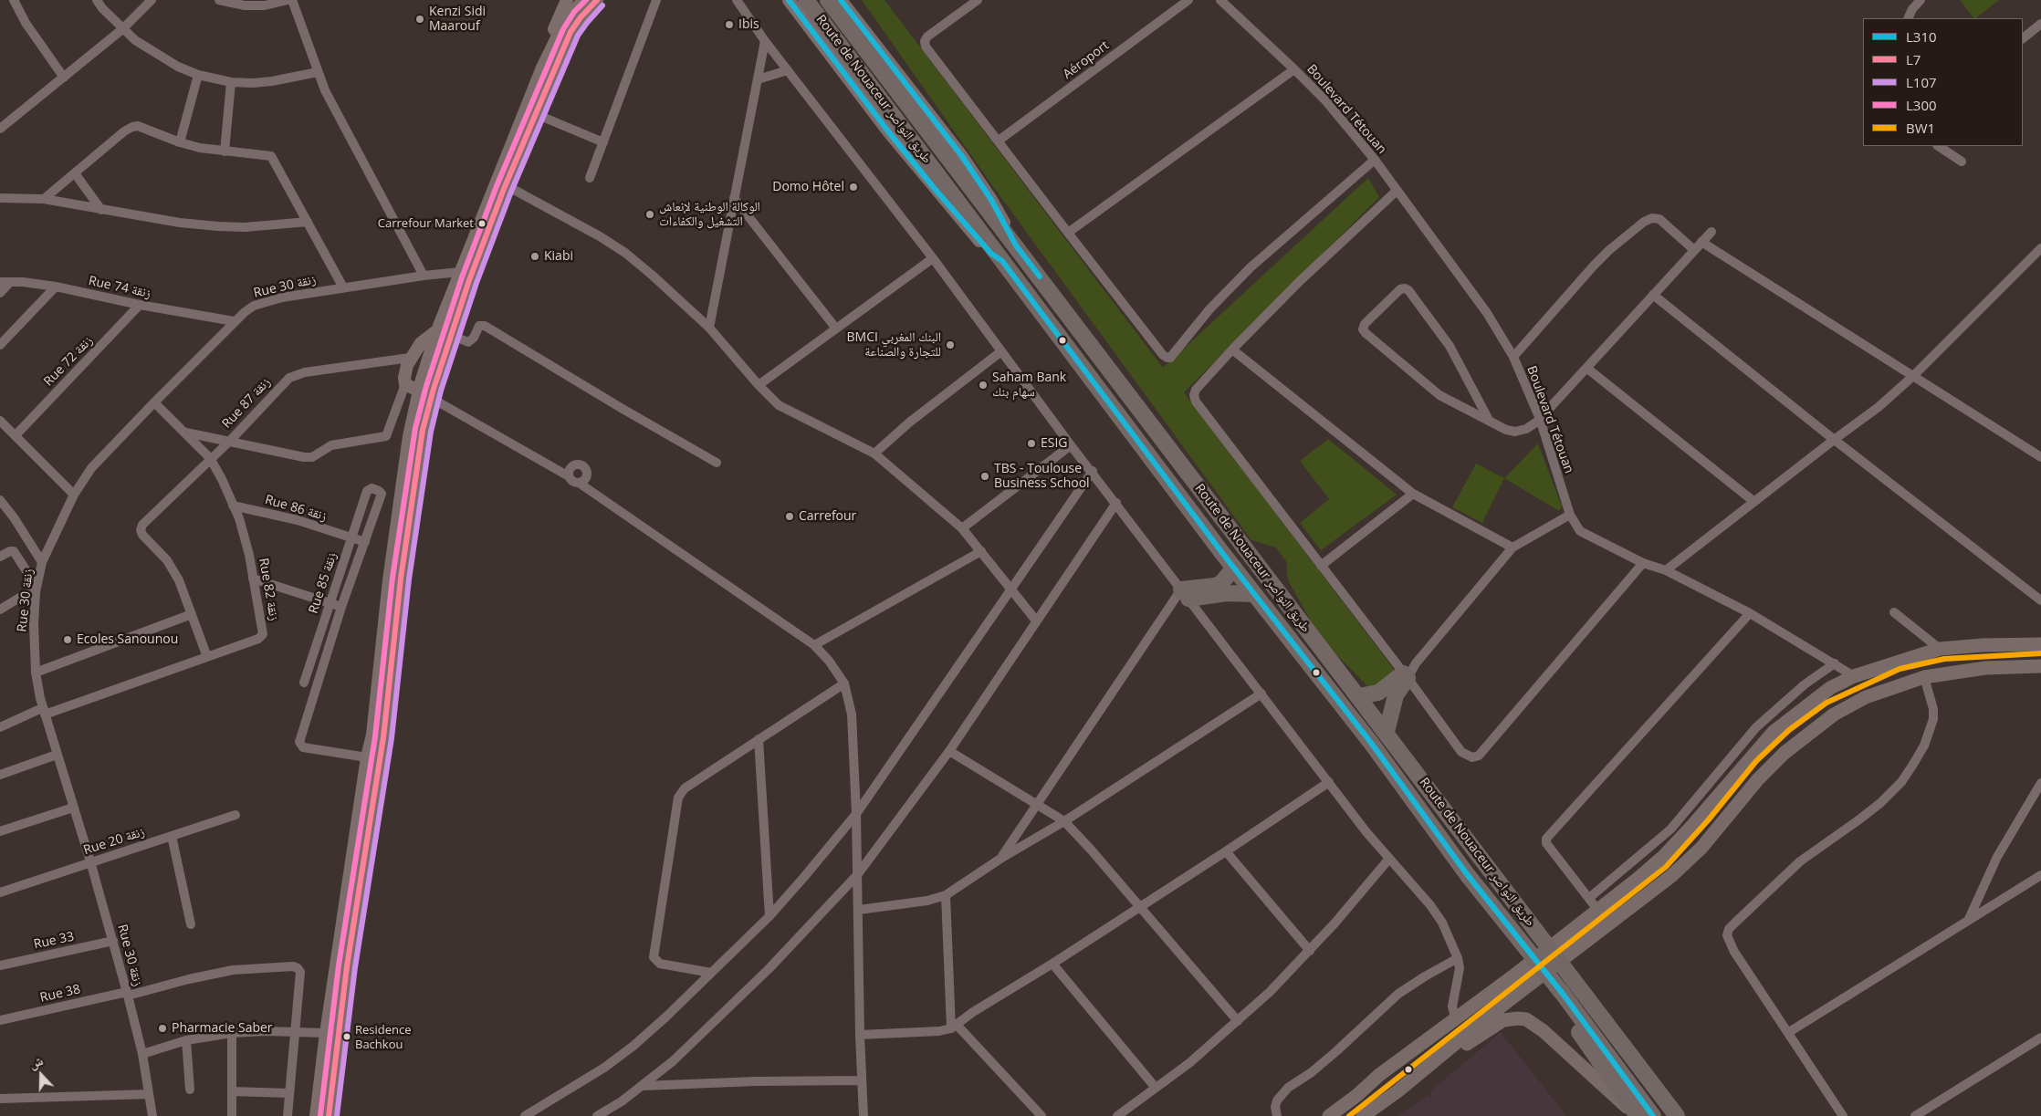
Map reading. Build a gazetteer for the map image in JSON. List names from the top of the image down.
{
  "streets": {
    "highway": ["Route de Nouaceur طريق النواصر"],
    "street": [
      "Aéroport",
      "Boulevard Tétouan",
      "Rue 30 زنقة",
      "Rue 74 زنقة",
      "Rue 72 زنقة",
      "Rue 87 زنقة",
      "Rue 86 زنقة",
      "Rue 85 زنقة",
      "Rue 82 زنقة",
      "Rue 20 زنقة",
      "Rue 33",
      "Rue 38"
    ]
  },
  "crossings": [
    ["Rue 30 زنقة", "Rue 74 زنقة"],
    ["Rue 30 زنقة", "Rue 82 زنقة"],
    ["Rue 30 زنقة", "Rue 20 زنقة"],
    ["Rue 30 زنقة", "Rue 33"],
    ["Rue 30 زنقة", "Rue 38"],
    ["Rue 74 زنقة", "Rue 72 زنقة"],
    ["Rue 87 زنقة", "Rue 82 زنقة"],
    ["Rue 86 زنقة", "Rue 85 زنقة"],
    ["Rue 86 زنقة", "Rue 82 زنقة"]
  ],
  "places": [
    "Kenzi Sidi Maarouf",
    "Ibis",
    "Domo Hôtel",
    "الوكالة الوطنية لإنعاش التشغيل والكفاءات",
    "Carrefour Market",
    "Kiabi",
    "BMCI البنك المغربي للتجارة والصناعة",
    "Saham Bank سهام بنك",
    "ESIG",
    "TBS - Toulouse Business School",
    "Carrefour",
    "Ecoles Sanounou",
    "Pharmacie Saber",
    "Residence Bachkou"
  ],
  "lines": [
    "transit line L310",
    "transit line L7",
    "transit line L300",
    "transit line L107",
    "transit line BW1"
  ],
  "legend": [
    "L310",
    "L7",
    "L107",
    "L300",
    "BW1"
  ],
  "north": "top"
}
